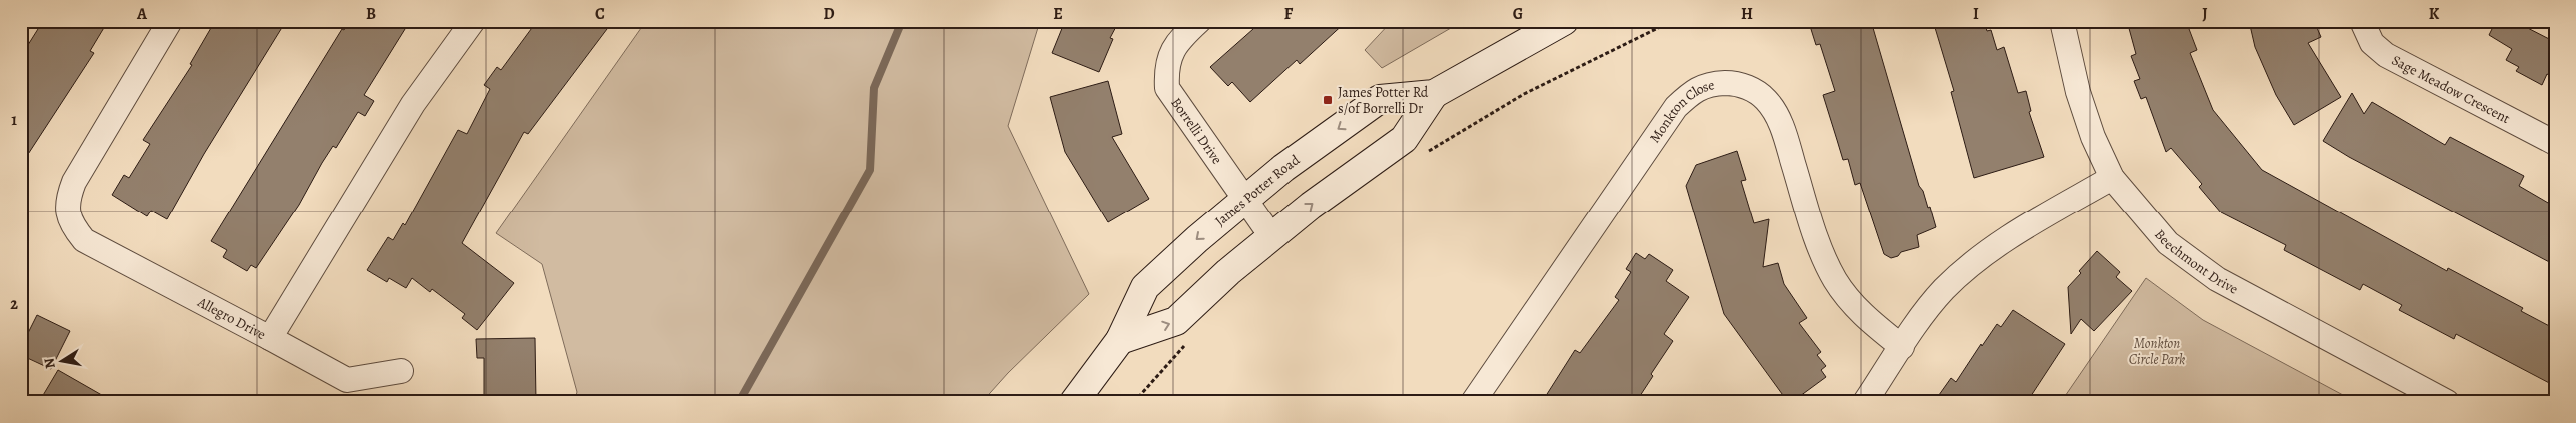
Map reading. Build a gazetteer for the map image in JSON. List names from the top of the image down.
{
  "streets": {
    "main road": ["James Potter Road"],
    "street": [
      "Sage Meadow Crescent",
      "Monkton Close",
      "Borrelli Drive",
      "Beechmont Drive",
      "Allegro Drive"
    ]
  },
  "crossings": [
    ["Borrelli Drive", "James Potter Road"]
  ],
  "parks": ["Monkton Circle Park"],
  "places": {
    "transit": ["James Potter Rd s/of Borrelli Dr"]
  },
  "north": "left",
  "grid": {
    "columns": [
      "A",
      "B",
      "C",
      "D",
      "E",
      "F",
      "G",
      "H",
      "I",
      "J",
      "K"
    ],
    "rows": ["1", "2"]
  }
}
